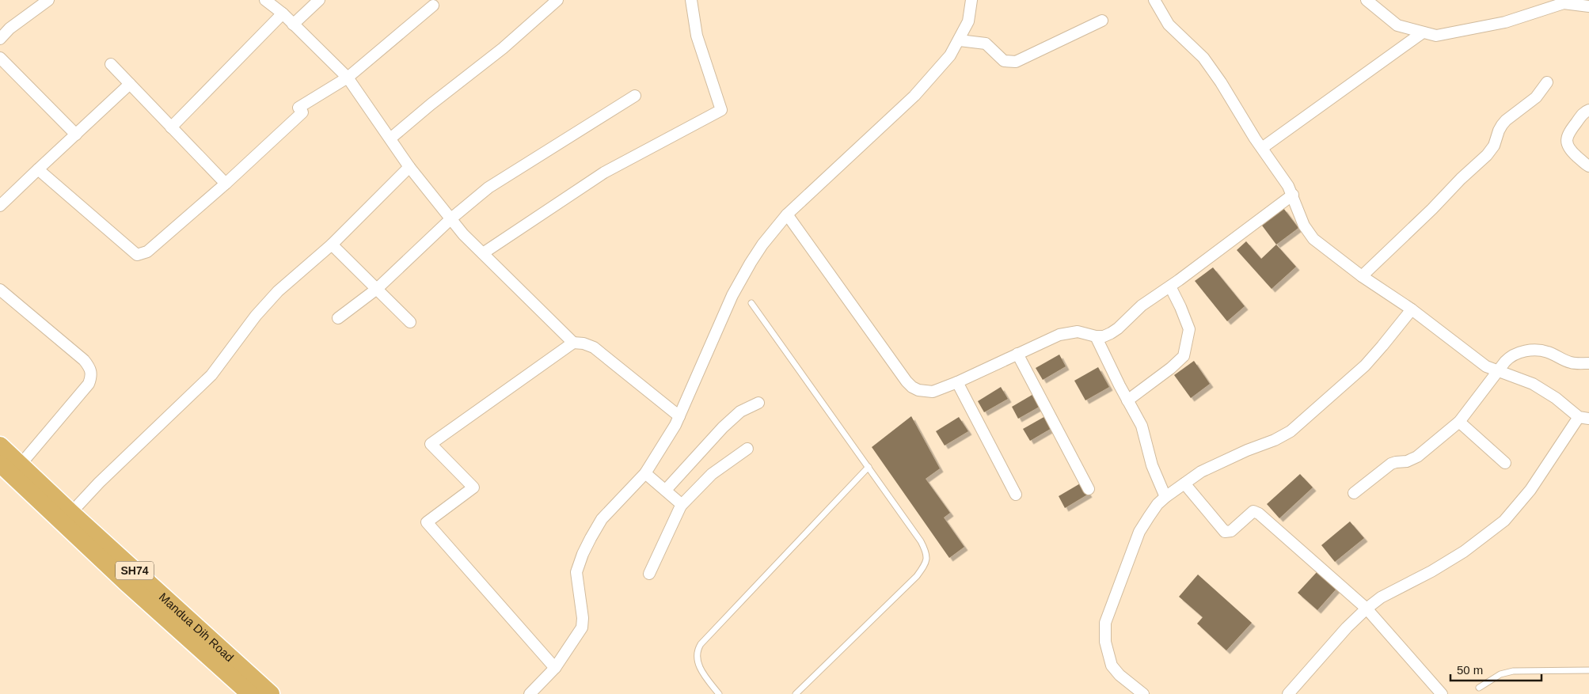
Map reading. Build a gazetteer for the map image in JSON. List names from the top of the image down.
{
  "streets": {
    "main road": ["SH74", "Mandua Dih Road"]
  },
  "scale_bar": "50 m"
}
